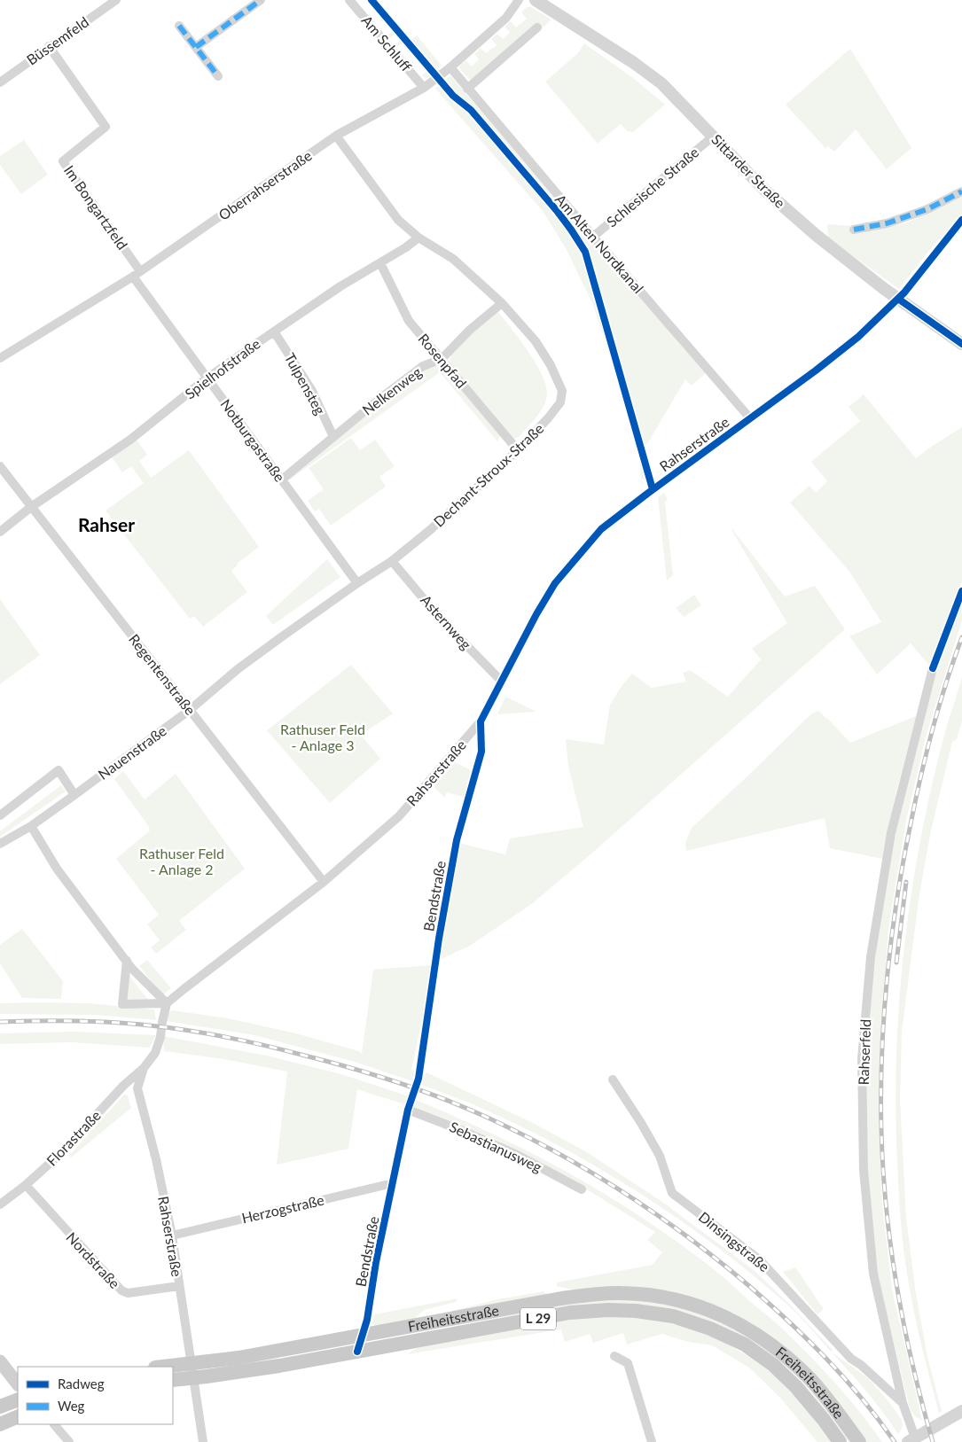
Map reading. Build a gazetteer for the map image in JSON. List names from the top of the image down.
{
  "streets": {
    "main road": ["Freiheitsstraße", "L 29"],
    "street": [
      "Büssemfeld",
      "Am Schluff",
      "Sittarder Straße",
      "Oberrahserstraße",
      "Schlesische Straße",
      "Im Bongartzfeld",
      "Am Alten Nordkanal",
      "Rosenpfad",
      "Spielhofstraße",
      "Tulpensteg",
      "Nelkenweg",
      "Notburgastraße",
      "Rahserstraße",
      "Dechant-Stroux-Straße",
      "Asternweg",
      "Regentenstraße",
      "Nauenstraße",
      "Bendstraße",
      "Rahserfeld",
      "Florastraße",
      "Sebastianusweg",
      "Herzogstraße",
      "Dinsingstraße",
      "Nordstraße"
    ]
  },
  "crossings": [
    ["Büssemfeld", "Im Bongartzfeld"],
    ["Am Schluff", "Oberrahserstraße"],
    ["Sittarder Straße", "Schlesische Straße"],
    ["Sittarder Straße", "Rahserstraße"],
    ["Oberrahserstraße", "Im Bongartzfeld"],
    ["Oberrahserstraße", "Am Alten Nordkanal"],
    ["Oberrahserstraße", "Notburgastraße"],
    ["Oberrahserstraße", "Dechant-Stroux-Straße"],
    ["Schlesische Straße", "Am Alten Nordkanal"],
    ["Im Bongartzfeld", "Notburgastraße"],
    ["Am Alten Nordkanal", "Rahserstraße"],
    ["Rosenpfad", "Spielhofstraße"],
    ["Rosenpfad", "Nelkenweg"],
    ["Rosenpfad", "Dechant-Stroux-Straße"],
    ["Spielhofstraße", "Tulpensteg"],
    ["Spielhofstraße", "Notburgastraße"],
    ["Spielhofstraße", "Dechant-Stroux-Straße"],
    ["Spielhofstraße", "Regentenstraße"],
    ["Tulpensteg", "Nelkenweg"],
    ["Nelkenweg", "Notburgastraße"],
    ["Nelkenweg", "Dechant-Stroux-Straße"],
    ["Notburgastraße", "Dechant-Stroux-Straße"],
    ["Rahserstraße", "Asternweg"],
    ["Rahserstraße", "Regentenstraße"],
    ["Rahserstraße", "Bendstraße"],
    ["Rahserstraße", "Florastraße"],
    ["Rahserstraße", "Herzogstraße"],
    ["Rahserstraße", "Nordstraße"],
    ["Rahserstraße", "Freiheitsstraße"],
    ["Dechant-Stroux-Straße", "Asternweg"],
    ["Dechant-Stroux-Straße", "Regentenstraße"],
    ["Dechant-Stroux-Straße", "Nauenstraße"],
    ["Regentenstraße", "Nauenstraße"],
    ["Bendstraße", "Sebastianusweg"],
    ["Bendstraße", "Herzogstraße"],
    ["Bendstraße", "Freiheitsstraße"],
    ["Rahserfeld", "Dinsingstraße"],
    ["Florastraße", "Nordstraße"]
  ],
  "districts": ["Rahser"],
  "parks": ["Rathuser Feld - Anlage 3", "Rathuser Feld - Anlage 2"],
  "legend": ["Radweg", "Weg"]
}
